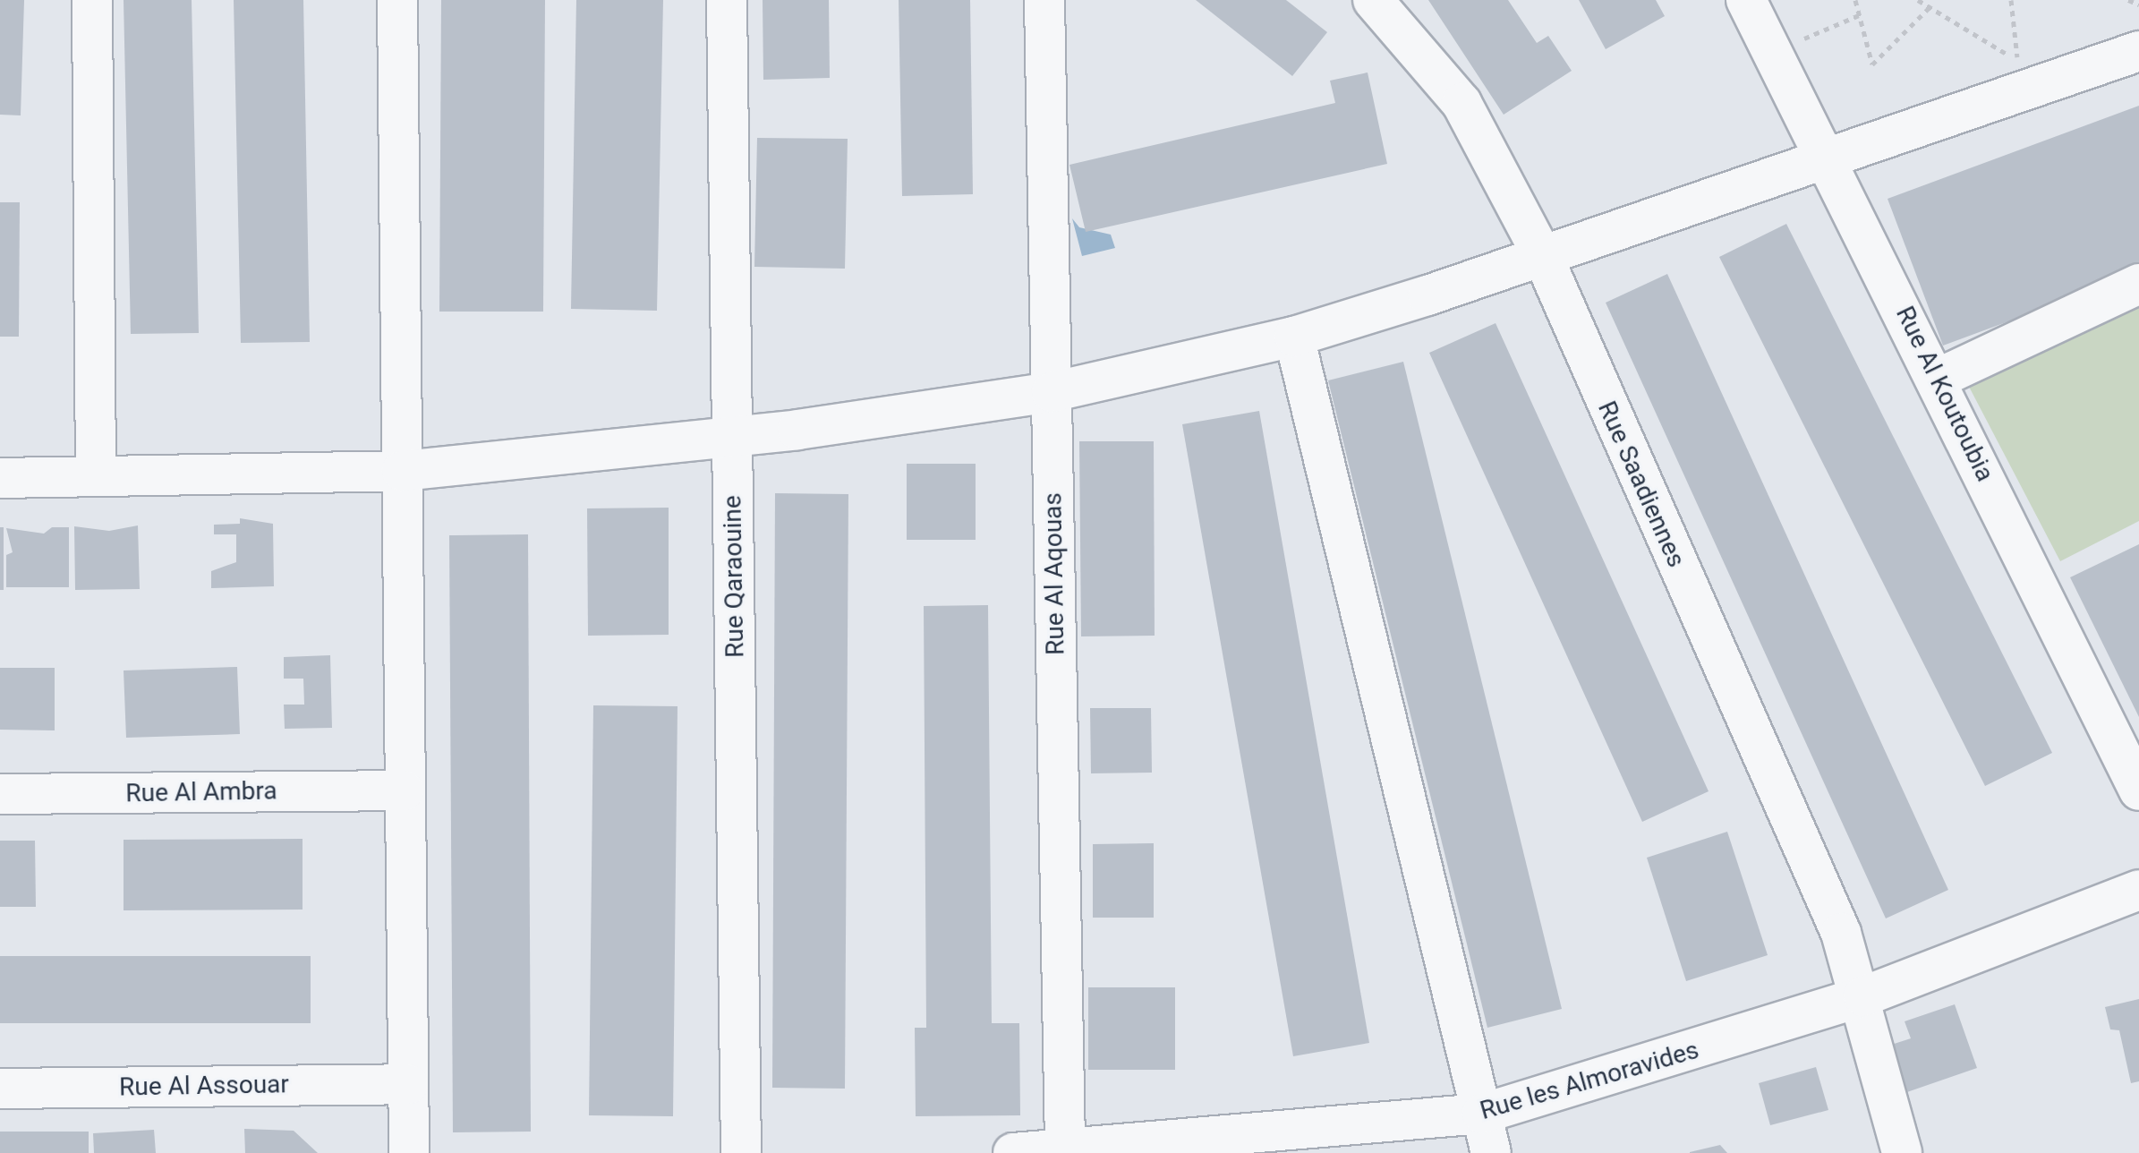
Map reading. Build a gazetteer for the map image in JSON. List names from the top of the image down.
{
  "streets": {
    "street": [
      "Rue Al Koutoubia",
      "Rue Saadiennes",
      "Rue Al Aqouas",
      "Rue Qaraouine",
      "Rue Al Ambra",
      "Rue les Almoravides",
      "Rue Al Assouar"
    ]
  },
  "crossings": [
    ["Rue Saadiennes", "Rue les Almoravides"],
    ["Rue Al Aqouas", "Rue les Almoravides"]
  ]
}
